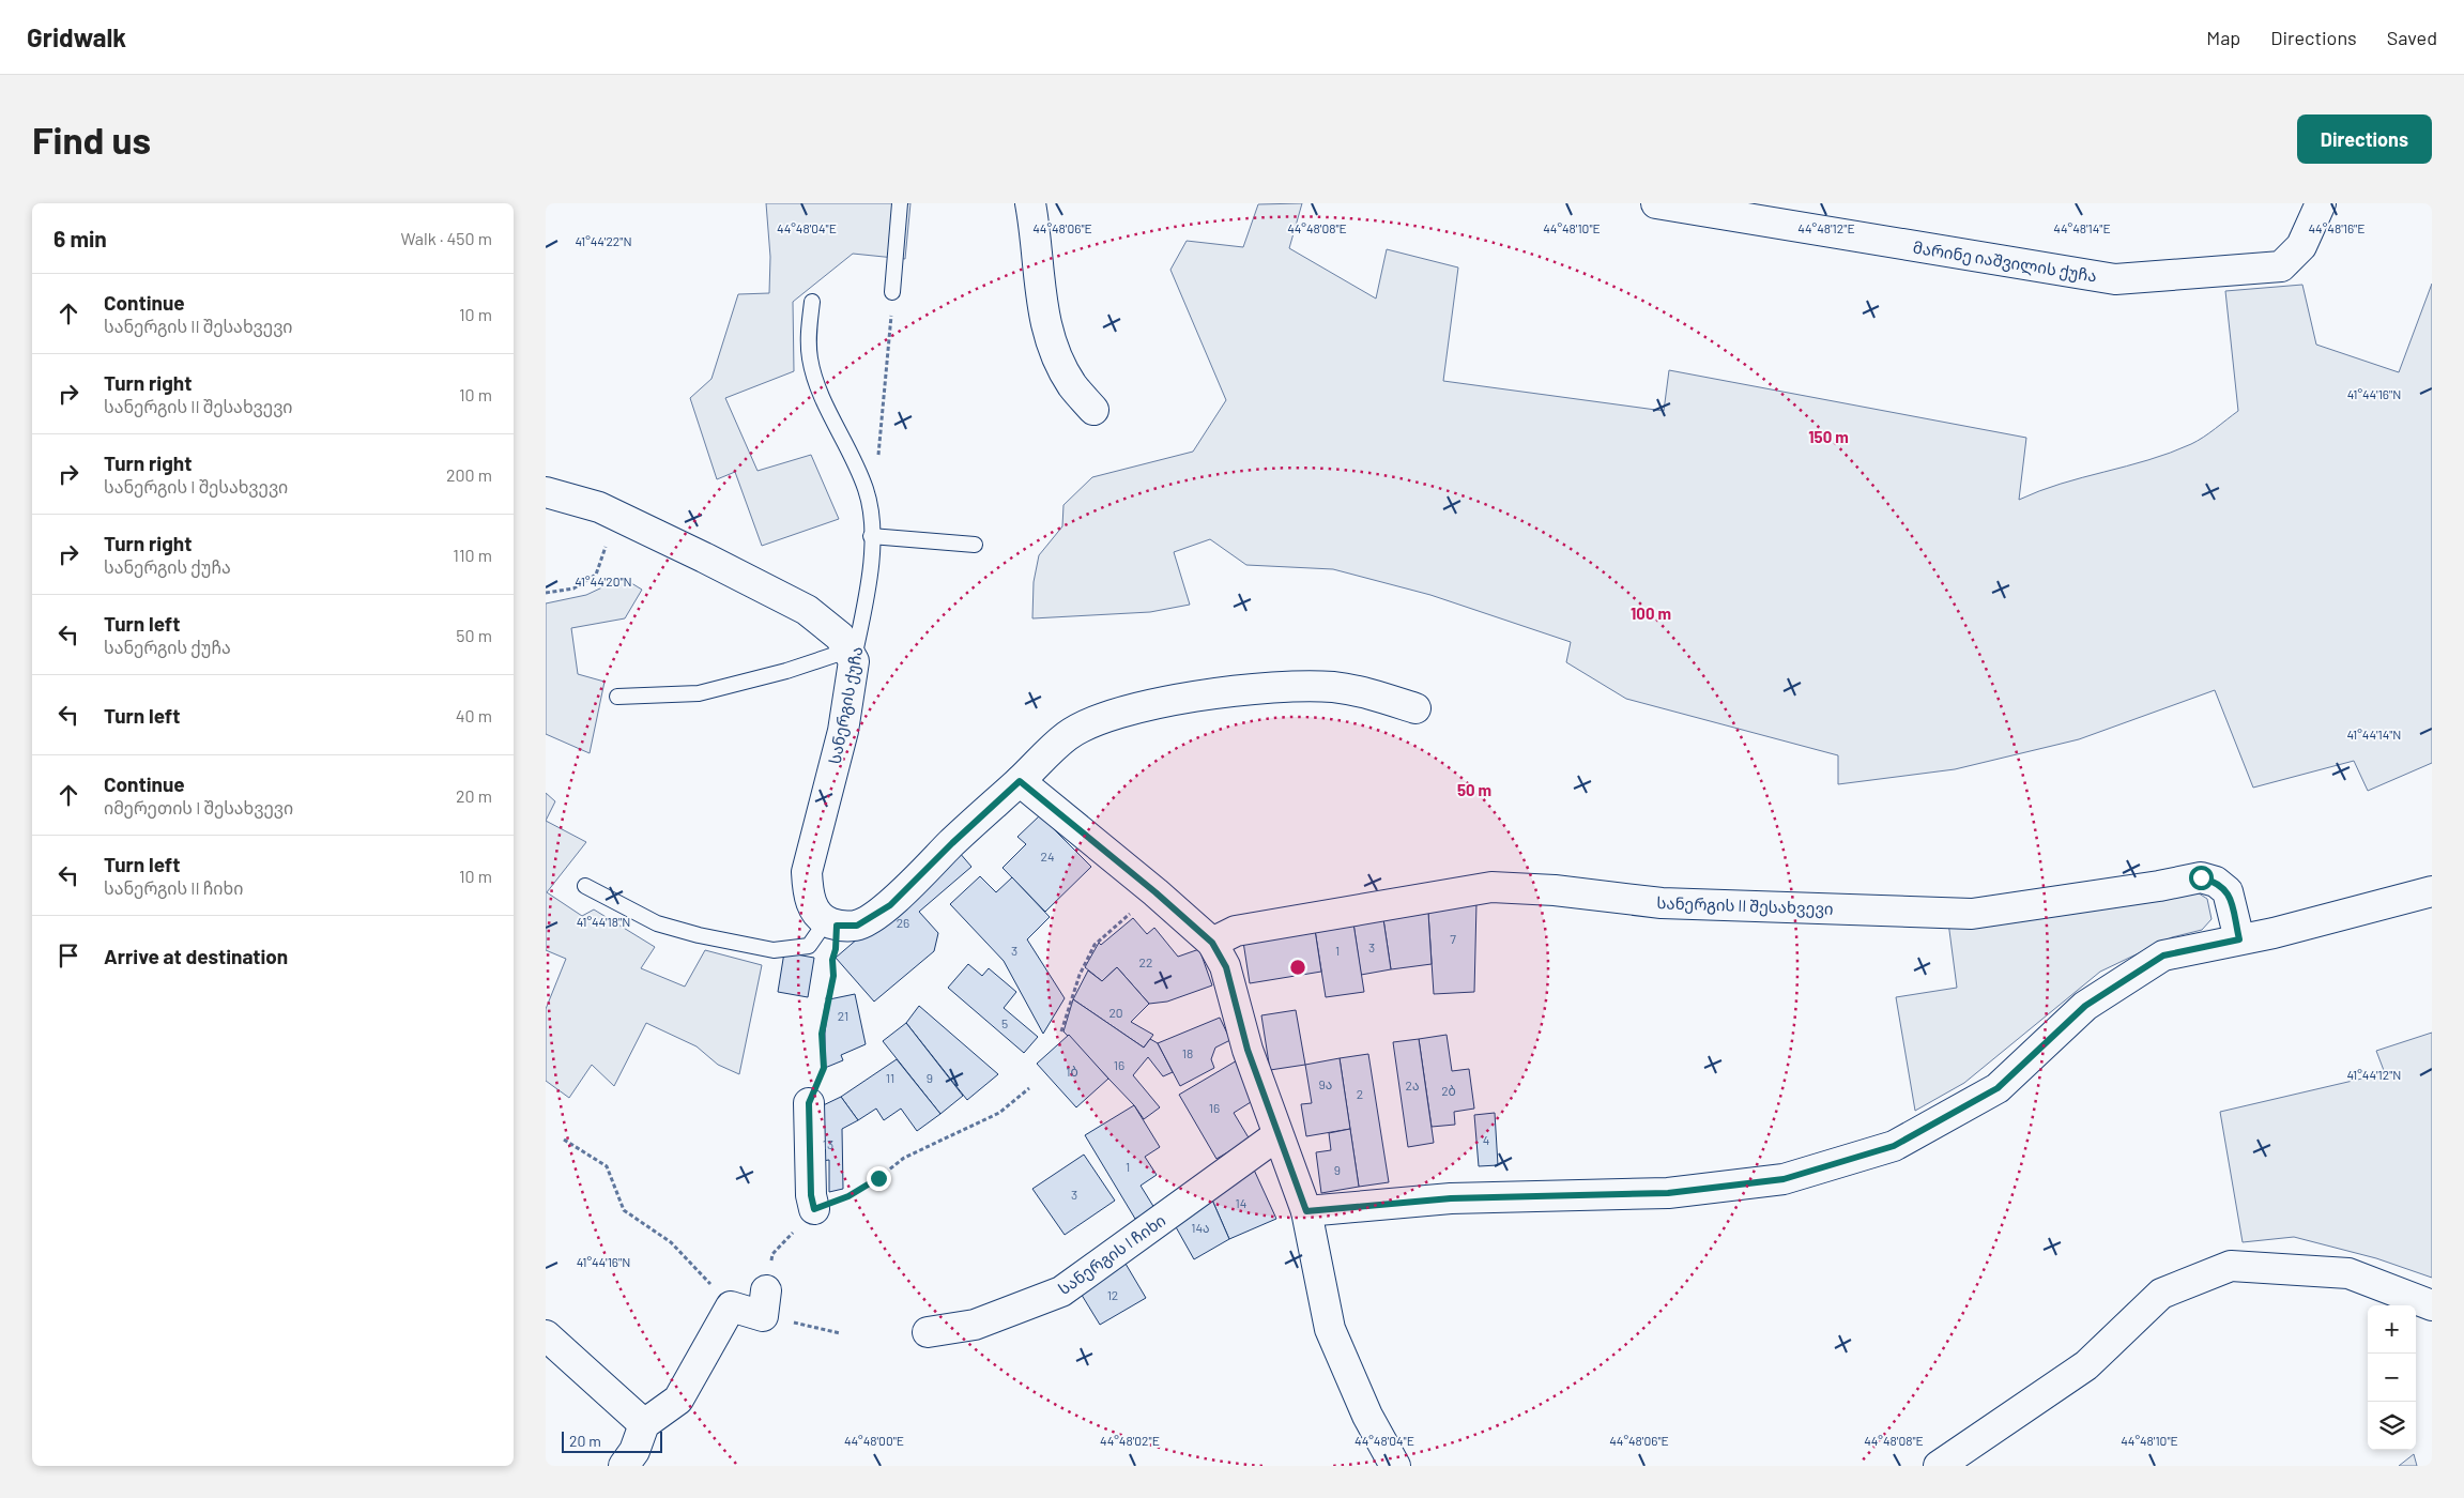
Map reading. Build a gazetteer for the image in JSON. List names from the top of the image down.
{
  "streets": {
    "street": [
      "მარინე იაშვილის ქუჩა",
      "სანერგის ქუჩა",
      "სანერგის II შესახვევი",
      "სანერგის I ჩიხი"
    ]
  },
  "house_numbers": [
    "24",
    "26",
    "7",
    "3",
    "3",
    "1",
    "22",
    "20",
    "21",
    "5",
    "18",
    "16",
    "1ბ",
    "11",
    "9",
    "9ა",
    "2ა",
    "2ბ",
    "2",
    "16",
    "4",
    "13",
    "1",
    "9",
    "3",
    "14",
    "14ა",
    "12"
  ],
  "scale_bar": "20 m",
  "page": {
    "header": "Gridwalk",
    "nav": ["Map", "Directions", "Saved"],
    "buttons": "Directions",
    "title": "Find us",
    "heading": ["6 min", "Walk · 450 m"],
    "list": [
      ["Continue", "სანერგის II შესახვევი", "10 m"],
      ["Turn right", "სანერგის II შესახვევი", "10 m"],
      ["Turn right", "სანერგის I შესახვევი", "200 m"],
      ["Turn right", "სანერგის ქუჩა", "110 m"],
      ["Turn left", "სანერგის ქუჩა", "50 m"],
      ["Turn left", "40 m"],
      ["Continue", "იმერეთის I შესახვევი", "20 m"],
      ["Turn left", "სანერგის II ჩიხი", "10 m"],
      "Arrive at destination"
    ],
    "map_buttons": ["+", "−"],
    "scale": "20 m"
  },
  "coordinates": [
    "44°48'16\"E",
    "44°48'04\"E",
    "44°48'06\"E",
    "44°48'08\"E",
    "44°48'10\"E",
    "44°48'12\"E",
    "44°48'14\"E",
    "41°44'22\"N",
    "41°44'16\"N",
    "41°44'20\"N",
    "41°44'14\"N",
    "41°44'18\"N",
    "41°44'12\"N",
    "44°48'00\"E",
    "44°48'02\"E"
  ],
  "rings": ["150 m", "100 m", "50 m"]
}
